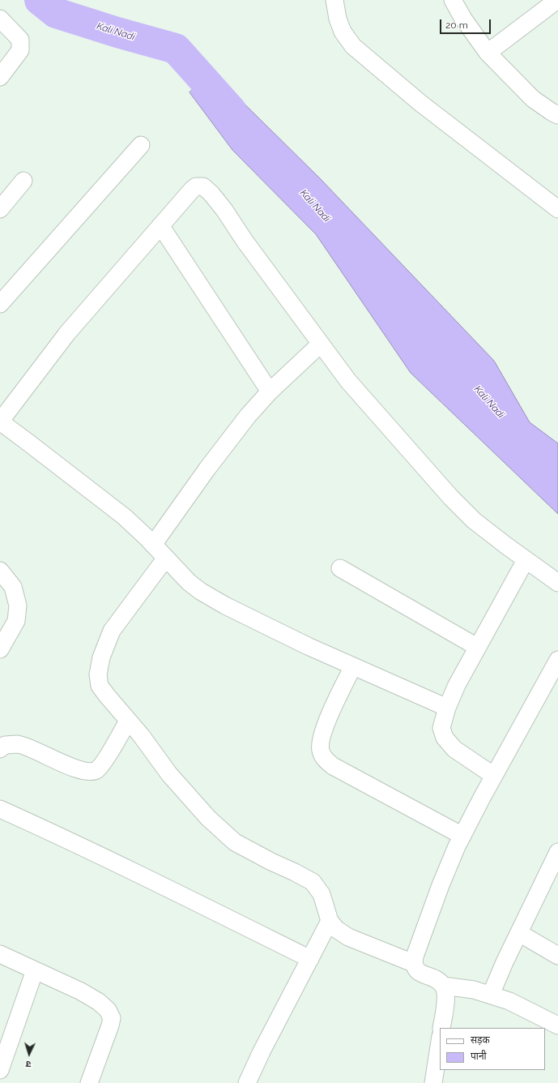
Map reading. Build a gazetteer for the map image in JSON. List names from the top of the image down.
{
  "water": ["Kali Nadi"],
  "legend": ["सड़क", "पानी"],
  "scale_bar": "20 m",
  "north": "bottom"
}
